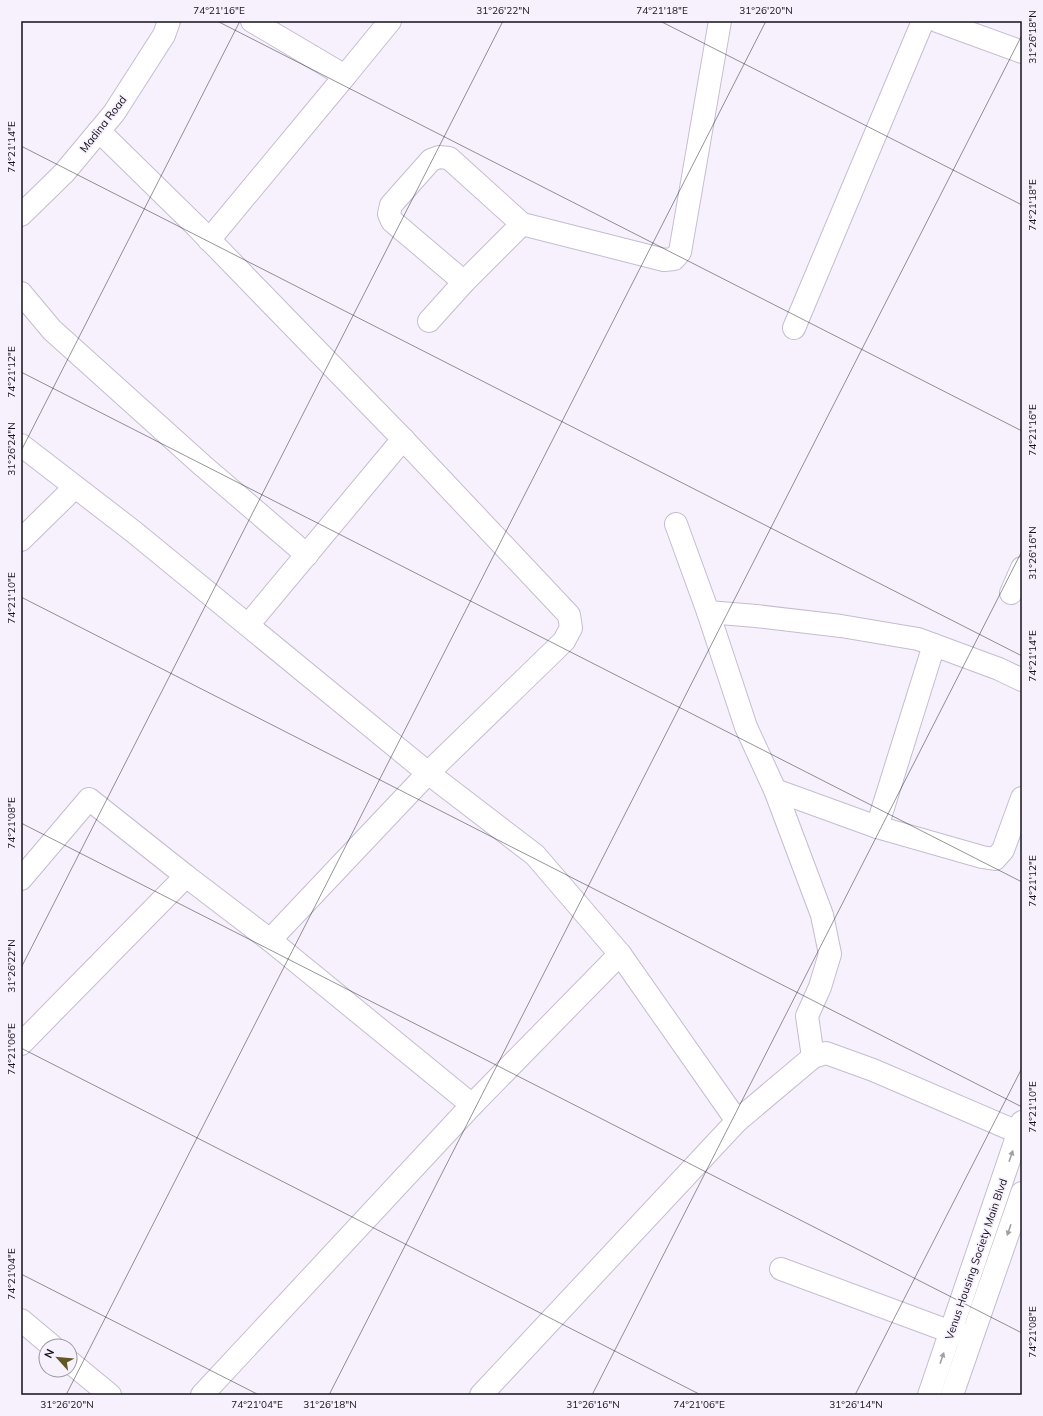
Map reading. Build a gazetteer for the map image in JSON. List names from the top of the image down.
{
  "streets": {
    "street": ["Madina Road", "Venus Housing Society Main Blvd"]
  },
  "north": "top left",
  "coordinates": [
    "74°21'16\"E",
    "31°26'22\"N",
    "74°21'18\"E",
    "31°26'20\"N",
    "31°26'18\"N",
    "74°21'14\"E",
    "74°21'12\"E",
    "31°26'24\"N",
    "31°26'16\"N",
    "74°21'10\"E",
    "74°21'08\"E",
    "74°21'06\"E",
    "74°21'04\"E",
    "31°26'14\"N"
  ]
}
